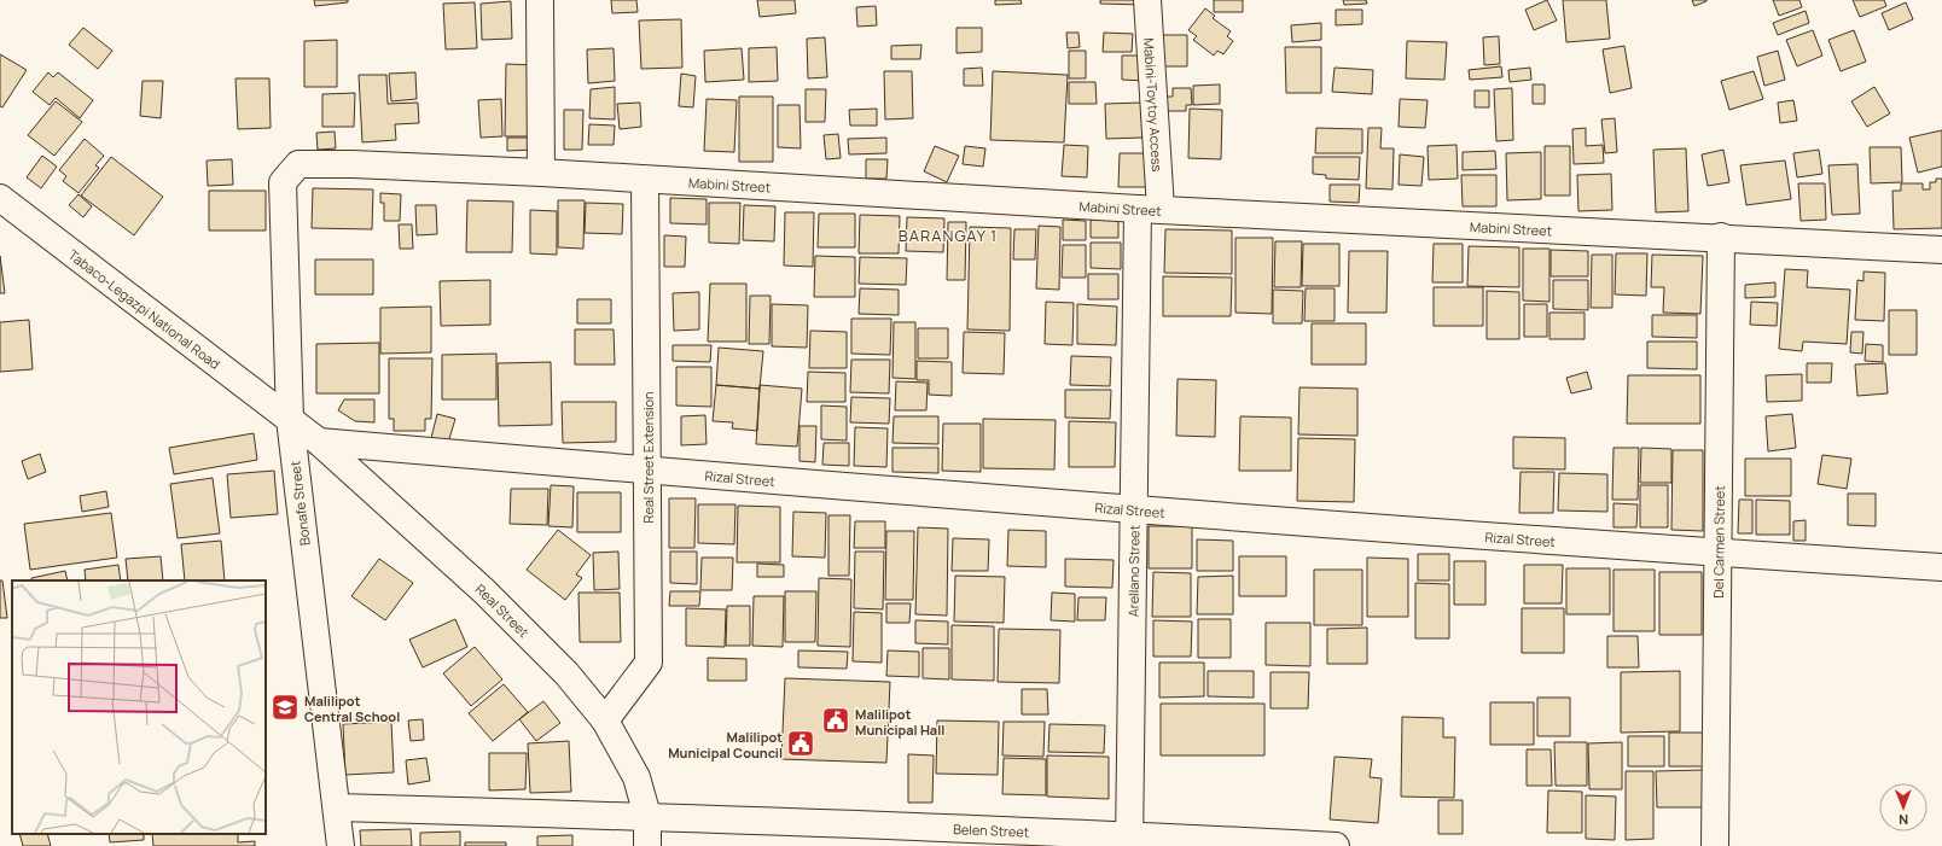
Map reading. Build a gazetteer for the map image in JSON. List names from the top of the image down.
{
  "streets": {
    "street": [
      "Mabini-Toytoy Access",
      "Mabini Street",
      "Tabaco-Legazpi National Road",
      "Real Street Extension",
      "Rizal Street",
      "Bonafe Street",
      "Del Carmen Street",
      "Arellano Street",
      "Real Street",
      "Belen Street"
    ]
  },
  "crossings": [
    ["Mabini-Toytoy Access", "Mabini Street"],
    ["Mabini-Toytoy Access", "Arellano Street"],
    ["Mabini Street", "Real Street Extension"],
    ["Mabini Street", "Bonafe Street"],
    ["Mabini Street", "Del Carmen Street"],
    ["Mabini Street", "Arellano Street"],
    ["Tabaco-Legazpi National Road", "Bonafe Street"],
    ["Tabaco-Legazpi National Road", "Real Street"],
    ["Real Street Extension", "Rizal Street"],
    ["Real Street Extension", "Real Street"],
    ["Rizal Street", "Del Carmen Street"],
    ["Rizal Street", "Arellano Street"],
    ["Rizal Street", "Real Street"],
    ["Bonafe Street", "Real Street"],
    ["Bonafe Street", "Belen Street"],
    ["Arellano Street", "Belen Street"],
    ["Real Street", "Belen Street"]
  ],
  "districts": ["BARANGAY 1"],
  "places": {
    "school or university": ["Malilipot Central School"],
    "public building": ["Malilipot Municipal Hall", "Malilipot Municipal Council"]
  },
  "north": "bottom"
}
